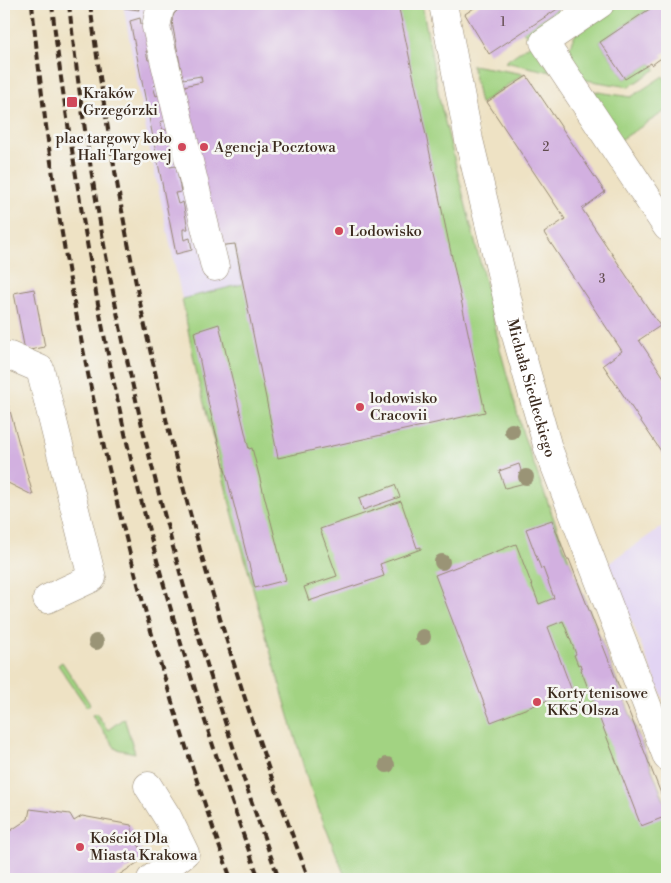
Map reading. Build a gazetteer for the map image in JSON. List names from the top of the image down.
{
  "streets": {
    "street": ["Michała Siedleckiego"]
  },
  "places": {
    "transit": ["Kraków Grzegórzki"],
    "other": [
      "plac targowy koło Hali Targowej",
      "Agencja Pocztowa",
      "Lodowisko",
      "lodowisko Cracovii",
      "Korty tenisowe KKS Olsza",
      "Kościół Dla Miasta Krakowa"
    ]
  },
  "house_numbers": ["1", "2", "3"]
}
